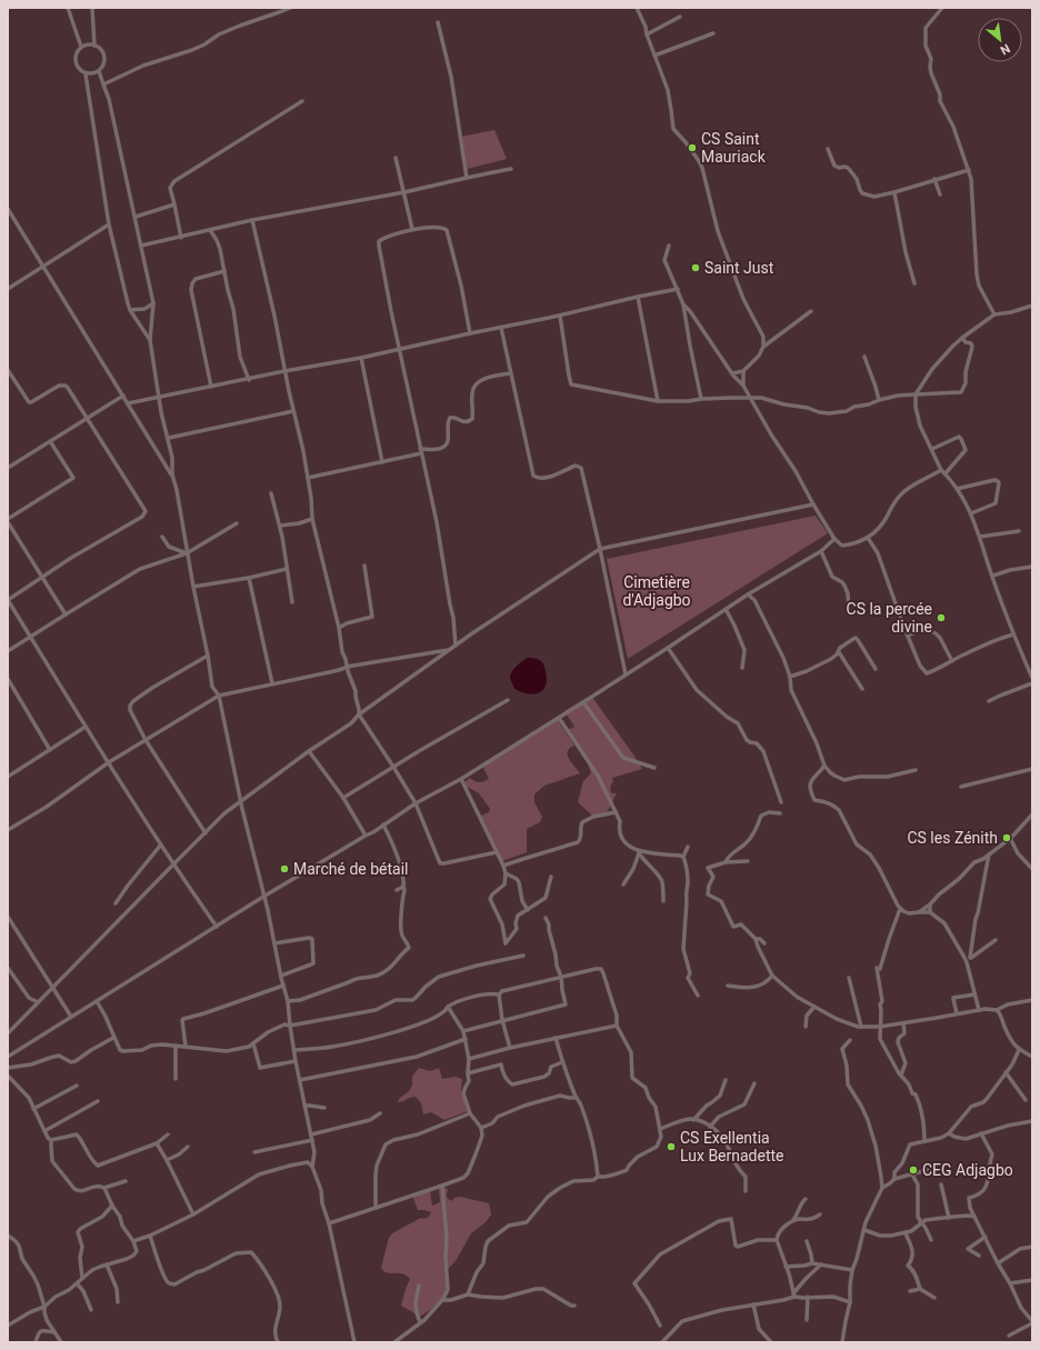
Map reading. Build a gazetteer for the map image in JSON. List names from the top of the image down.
{
  "parks": ["Cimetière d'Adjagbo"],
  "places": [
    "CS Saint Mauriack",
    "Saint Just",
    "CS la percée divine",
    "CS les Zénith",
    "Marché de bétail",
    "CS Exellentia Lux Bernadette",
    "CEG Adjagbo"
  ],
  "north": "bottom right"
}
